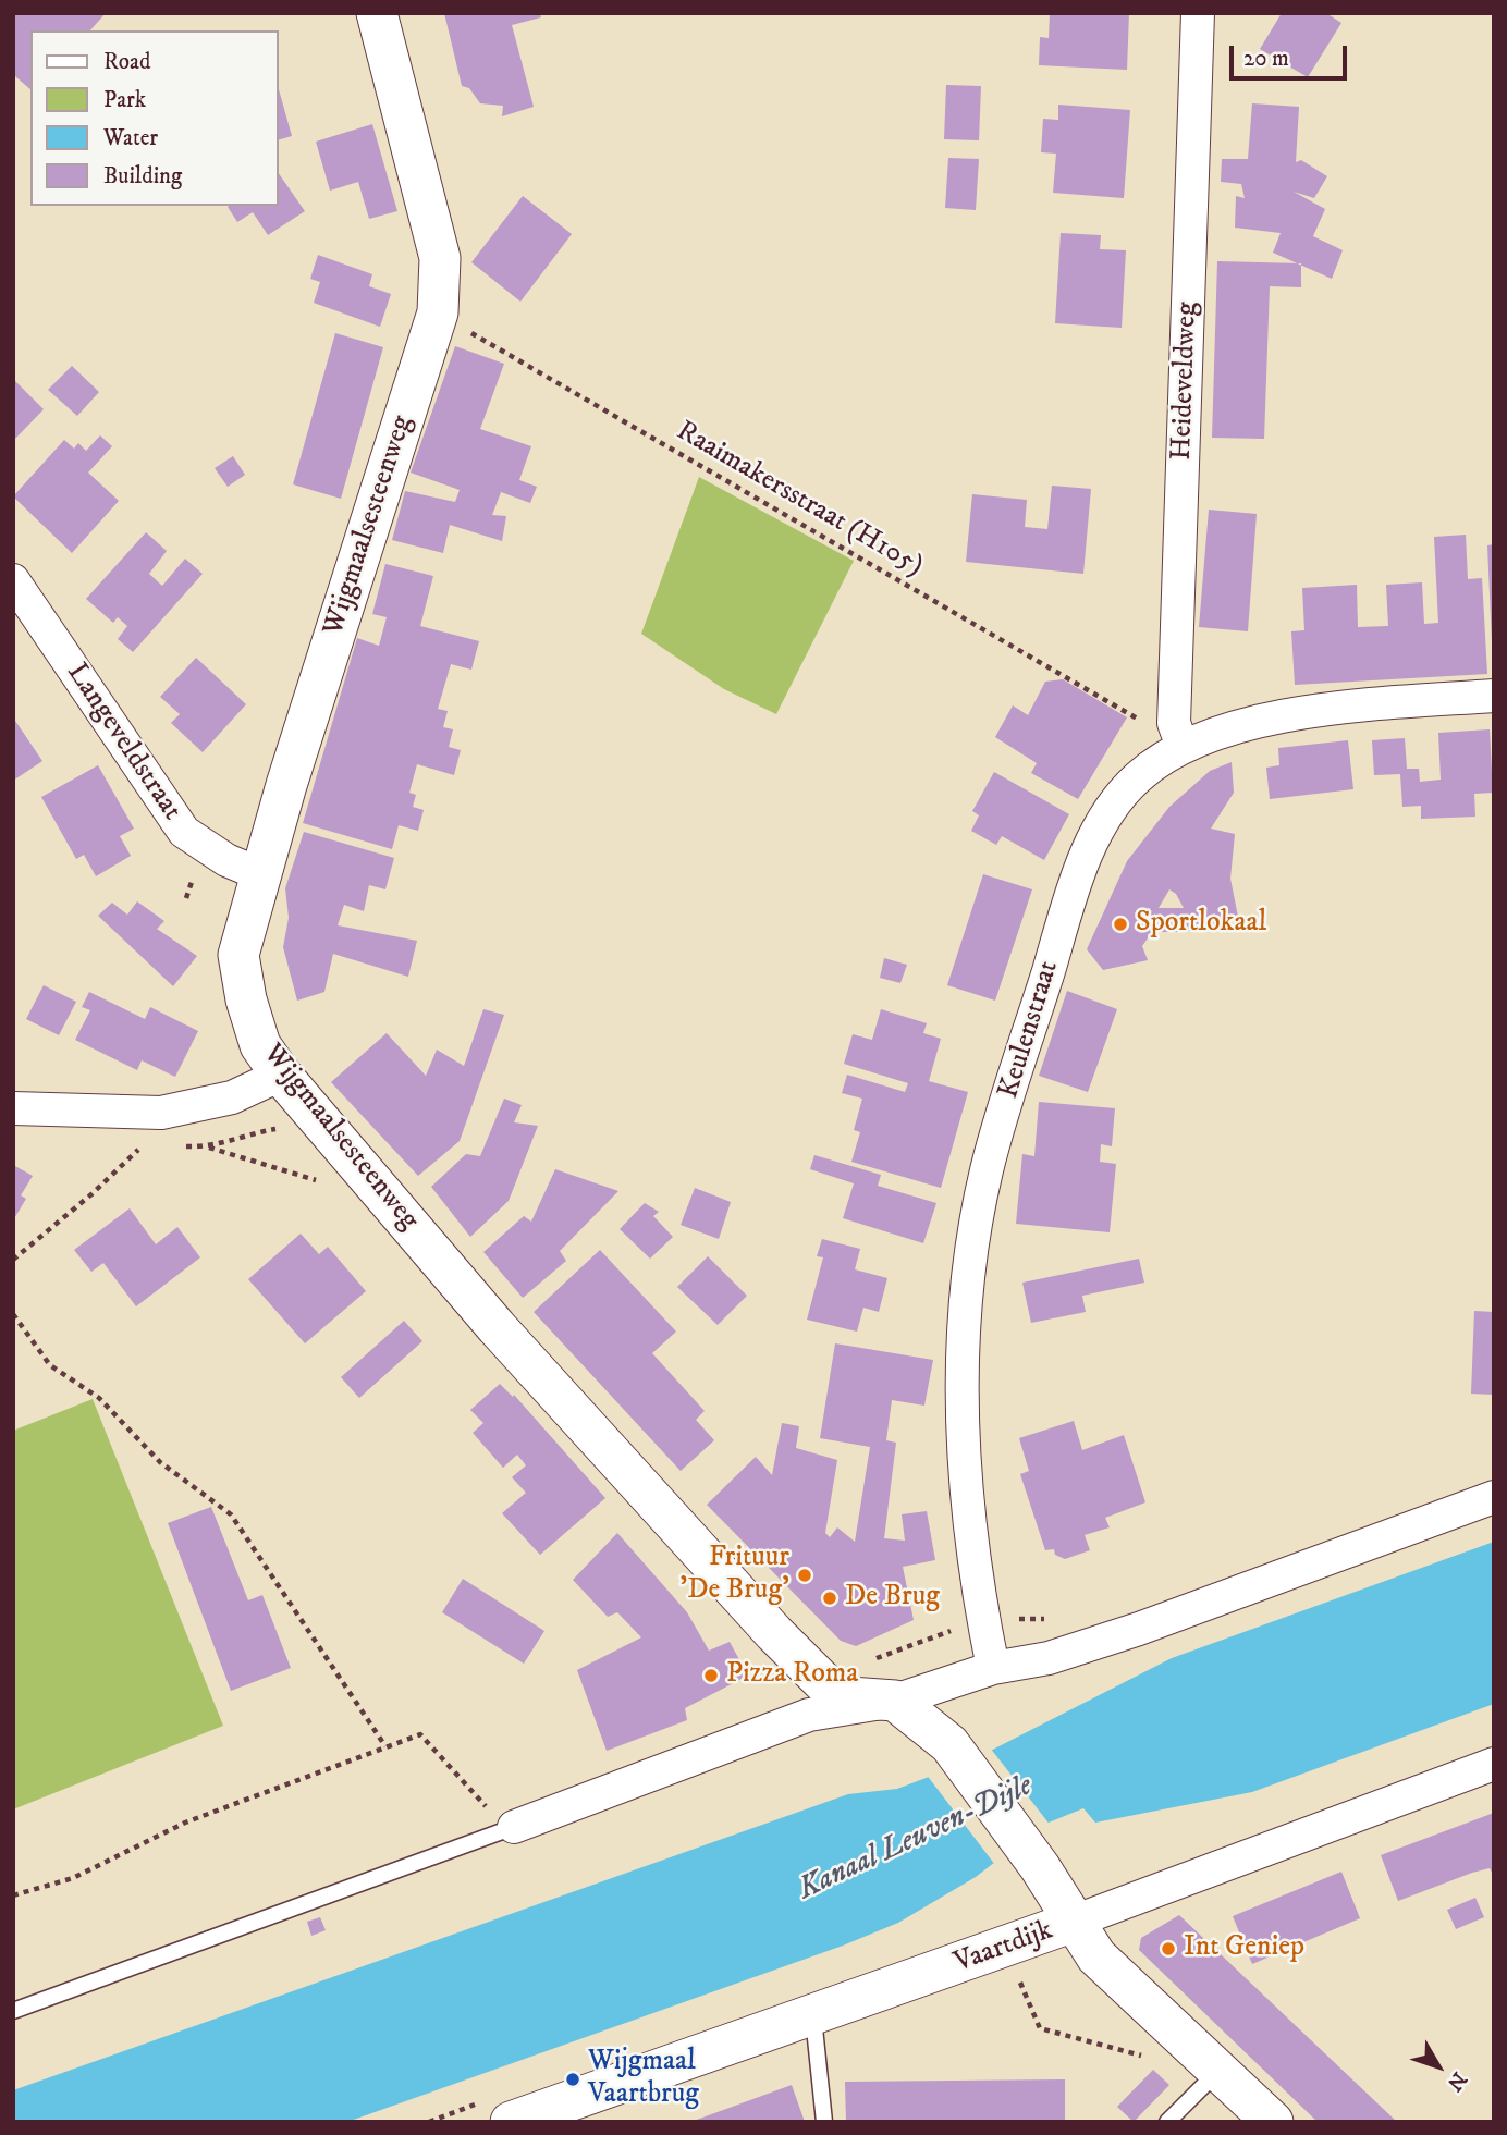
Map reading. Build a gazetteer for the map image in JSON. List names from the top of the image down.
{
  "streets": {
    "street": [
      "Heideveldweg",
      "Wijgmaalsesteenweg",
      "Langeveldstraat",
      "Keulenstraat",
      "Vaartdijk"
    ],
    "path": ["Raaimakersstraat (H105)"]
  },
  "crossings": [
    ["Heideveldweg", "Keulenstraat"],
    ["Raaimakersstraat (H105)", "Wijgmaalsesteenweg"],
    ["Wijgmaalsesteenweg", "Langeveldstraat"]
  ],
  "water": ["Kanaal Leuven-Dijle"],
  "places": [
    "Sportlokaal",
    "Frituur 'De Brug'",
    "De Brug",
    "Pizza Roma",
    "Int Geniep",
    "Wijgmaal Vaartbrug"
  ],
  "legend": [
    "Road",
    "Park",
    "Water",
    "Building"
  ],
  "scale_bar": "20 m",
  "north": "bottom right"
}
